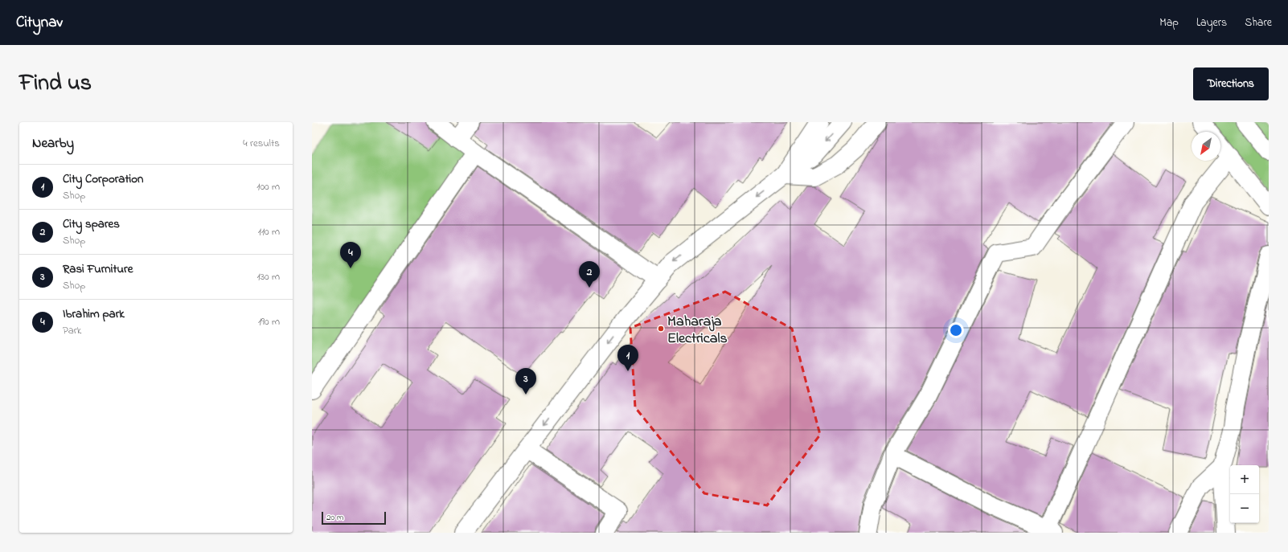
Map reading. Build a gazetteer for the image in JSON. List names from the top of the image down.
{
  "places": ["Maharaja Electricals"],
  "scale_bar": "20 m",
  "north": "bottom left",
  "page": {
    "header": "Citynav",
    "nav": ["Map", "Layers", "Share"],
    "title": "Find us",
    "buttons": "Directions",
    "heading": ["Nearby", "4 results"],
    "list": [
      {
        "mark": "1",
        "name": "City Corporation",
        "note": "Shop",
        "value": "100 m"
      },
      {
        "mark": "2",
        "name": "City spares",
        "note": "Shop",
        "value": "110 m"
      },
      {
        "mark": "3",
        "name": "Rasi Furniture",
        "note": "Shop",
        "value": "130 m"
      },
      {
        "mark": "4",
        "name": "Ibrahim park",
        "note": "Park",
        "value": "190 m"
      }
    ],
    "pins": [
      "4",
      "2",
      "1",
      "3"
    ],
    "map_buttons": ["+", "−"],
    "scale": "20 m"
  }
}
